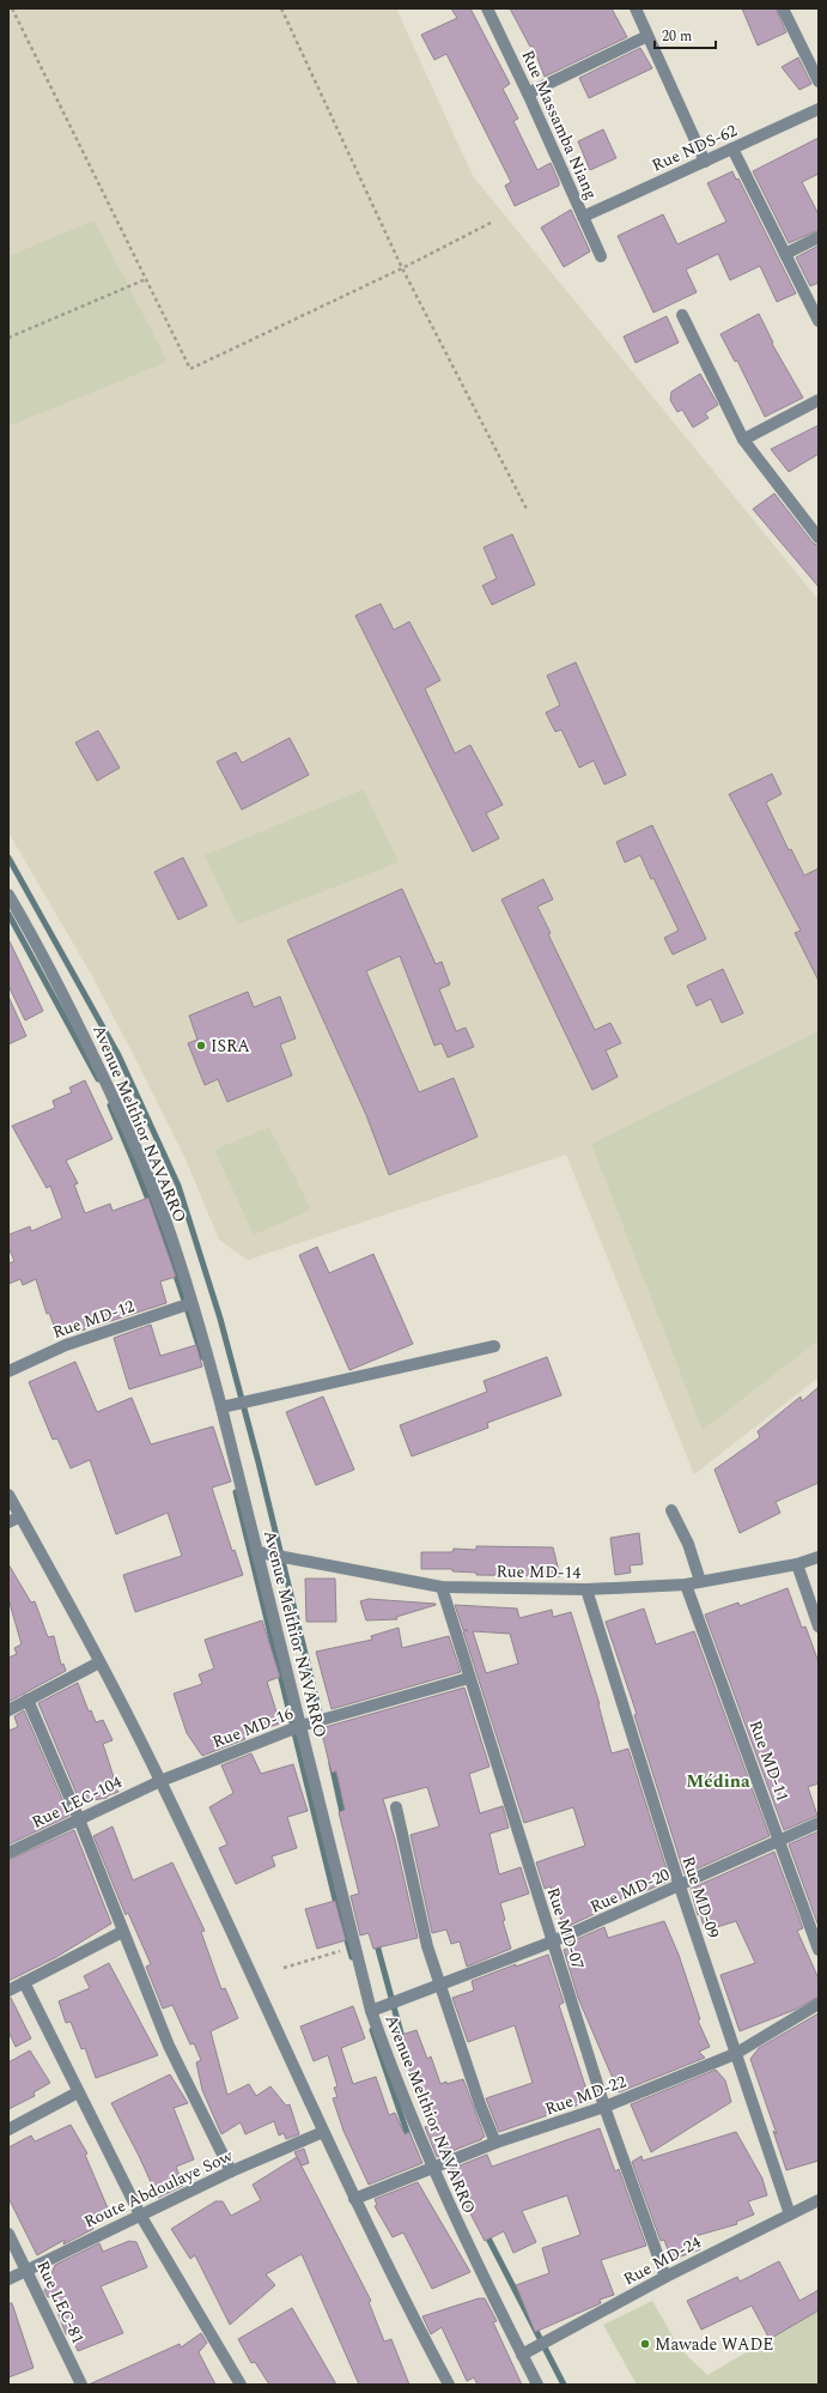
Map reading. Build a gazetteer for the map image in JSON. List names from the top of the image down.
{
  "streets": {
    "street": [
      "Rue Massamba Niang",
      "Rue NDS-62",
      "Avenue Melthior NAVARRO",
      "Rue MD-12",
      "Rue MD-14",
      "Rue MD-16",
      "Rue MD-11",
      "Rue LEC-104",
      "Rue MD-20",
      "Rue MD-09",
      "Rue MD-07",
      "Rue MD-22",
      "Route Abdoulaye Sow",
      "Rue MD-24",
      "Rue LEC-81"
    ]
  },
  "crossings": [
    ["Rue Massamba Niang", "Rue NDS-62"],
    ["Avenue Melthior NAVARRO", "Rue MD-12"],
    ["Avenue Melthior NAVARRO", "Rue MD-14"],
    ["Avenue Melthior NAVARRO", "Rue MD-16"],
    ["Avenue Melthior NAVARRO", "Rue MD-20"],
    ["Avenue Melthior NAVARRO", "Rue MD-22"],
    ["Avenue Melthior NAVARRO", "Rue MD-24"],
    ["Rue MD-14", "Rue MD-11"],
    ["Rue MD-14", "Rue MD-09"],
    ["Rue MD-14", "Rue MD-07"],
    ["Rue MD-16", "Rue LEC-104"],
    ["Rue MD-16", "Rue MD-07"],
    ["Rue MD-11", "Rue MD-20"],
    ["Rue MD-20", "Rue MD-09"],
    ["Rue MD-20", "Rue MD-07"],
    ["Rue MD-09", "Rue MD-22"],
    ["Rue MD-09", "Rue MD-24"],
    ["Rue MD-07", "Rue MD-22"],
    ["Rue MD-07", "Rue MD-24"],
    ["Route Abdoulaye Sow", "Rue LEC-81"]
  ],
  "districts": ["Médina"],
  "places": ["ISRA", "Mawade WADE"],
  "scale_bar": "20 m"
}
